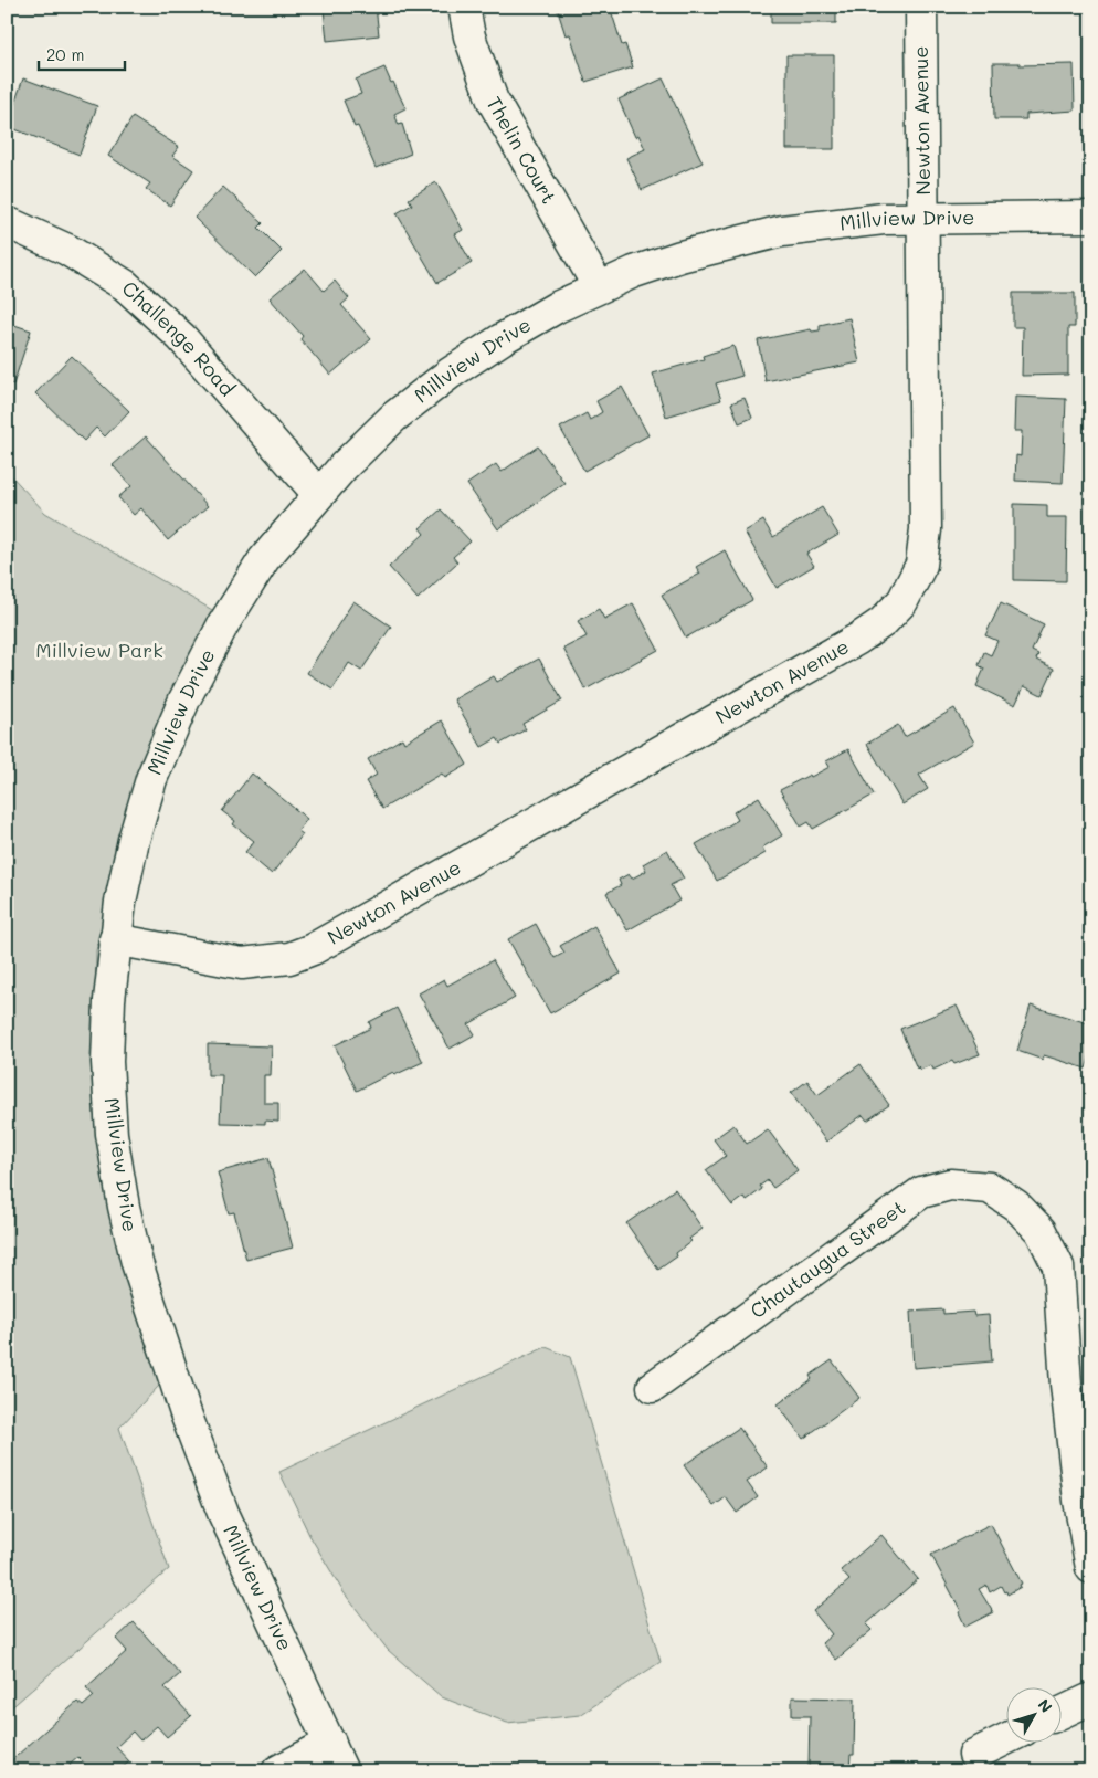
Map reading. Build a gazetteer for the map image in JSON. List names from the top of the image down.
{
  "streets": {
    "street": [
      "Newton Avenue",
      "Thelin Court",
      "Millview Drive",
      "Challenge Road",
      "Chautaugua Street"
    ]
  },
  "crossings": [
    ["Newton Avenue", "Millview Drive"],
    ["Thelin Court", "Millview Drive"],
    ["Millview Drive", "Challenge Road"]
  ],
  "parks": ["Millview Park"],
  "scale_bar": "20 m",
  "north": "top right"
}
